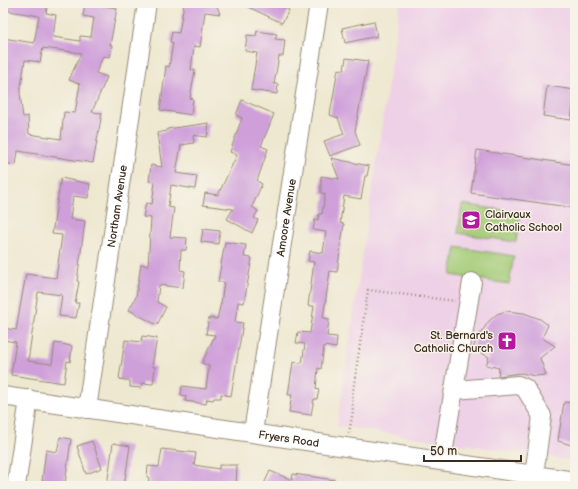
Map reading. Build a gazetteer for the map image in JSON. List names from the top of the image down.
{
  "streets": {
    "street": ["Northam Avenue", "Amoore Avenue", "Fryers Road"]
  },
  "crossings": [
    ["Northam Avenue", "Fryers Road"],
    ["Amoore Avenue", "Fryers Road"]
  ],
  "places": {
    "school or university": ["Clairvaux Catholic School"],
    "church": ["St. Bernard's Catholic Church"]
  },
  "scale_bar": "50 m"
}
